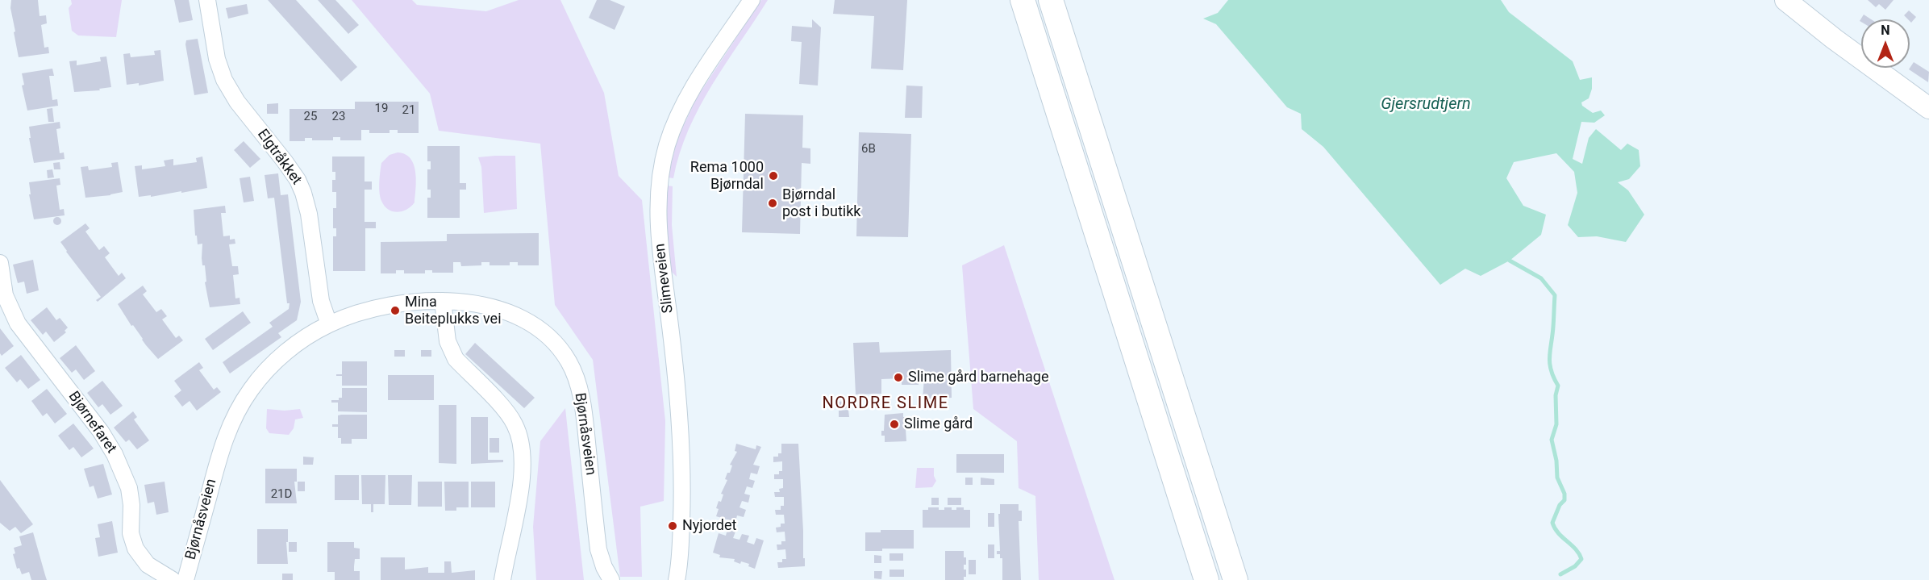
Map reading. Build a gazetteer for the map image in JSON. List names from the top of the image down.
{
  "streets": {
    "street": [
      "Elgtråkket",
      "Slimeveien",
      "Bjørnefaret",
      "Bjørnåsveien"
    ]
  },
  "crossings": [
    ["Elgtråkket", "Bjørnåsveien"]
  ],
  "districts": ["NORDRE SLIME"],
  "water": ["Gjersrudtjern"],
  "places": [
    "Rema 1000 Bjørndal",
    "Bjørndal post i butikk",
    "Mina Beiteplukks vei",
    "Slime gård barnehage",
    "Slime gård",
    "Nyjordet"
  ],
  "house_numbers": [
    "19",
    "21",
    "25",
    "23",
    "6B",
    "21D"
  ],
  "north": "top"
}
